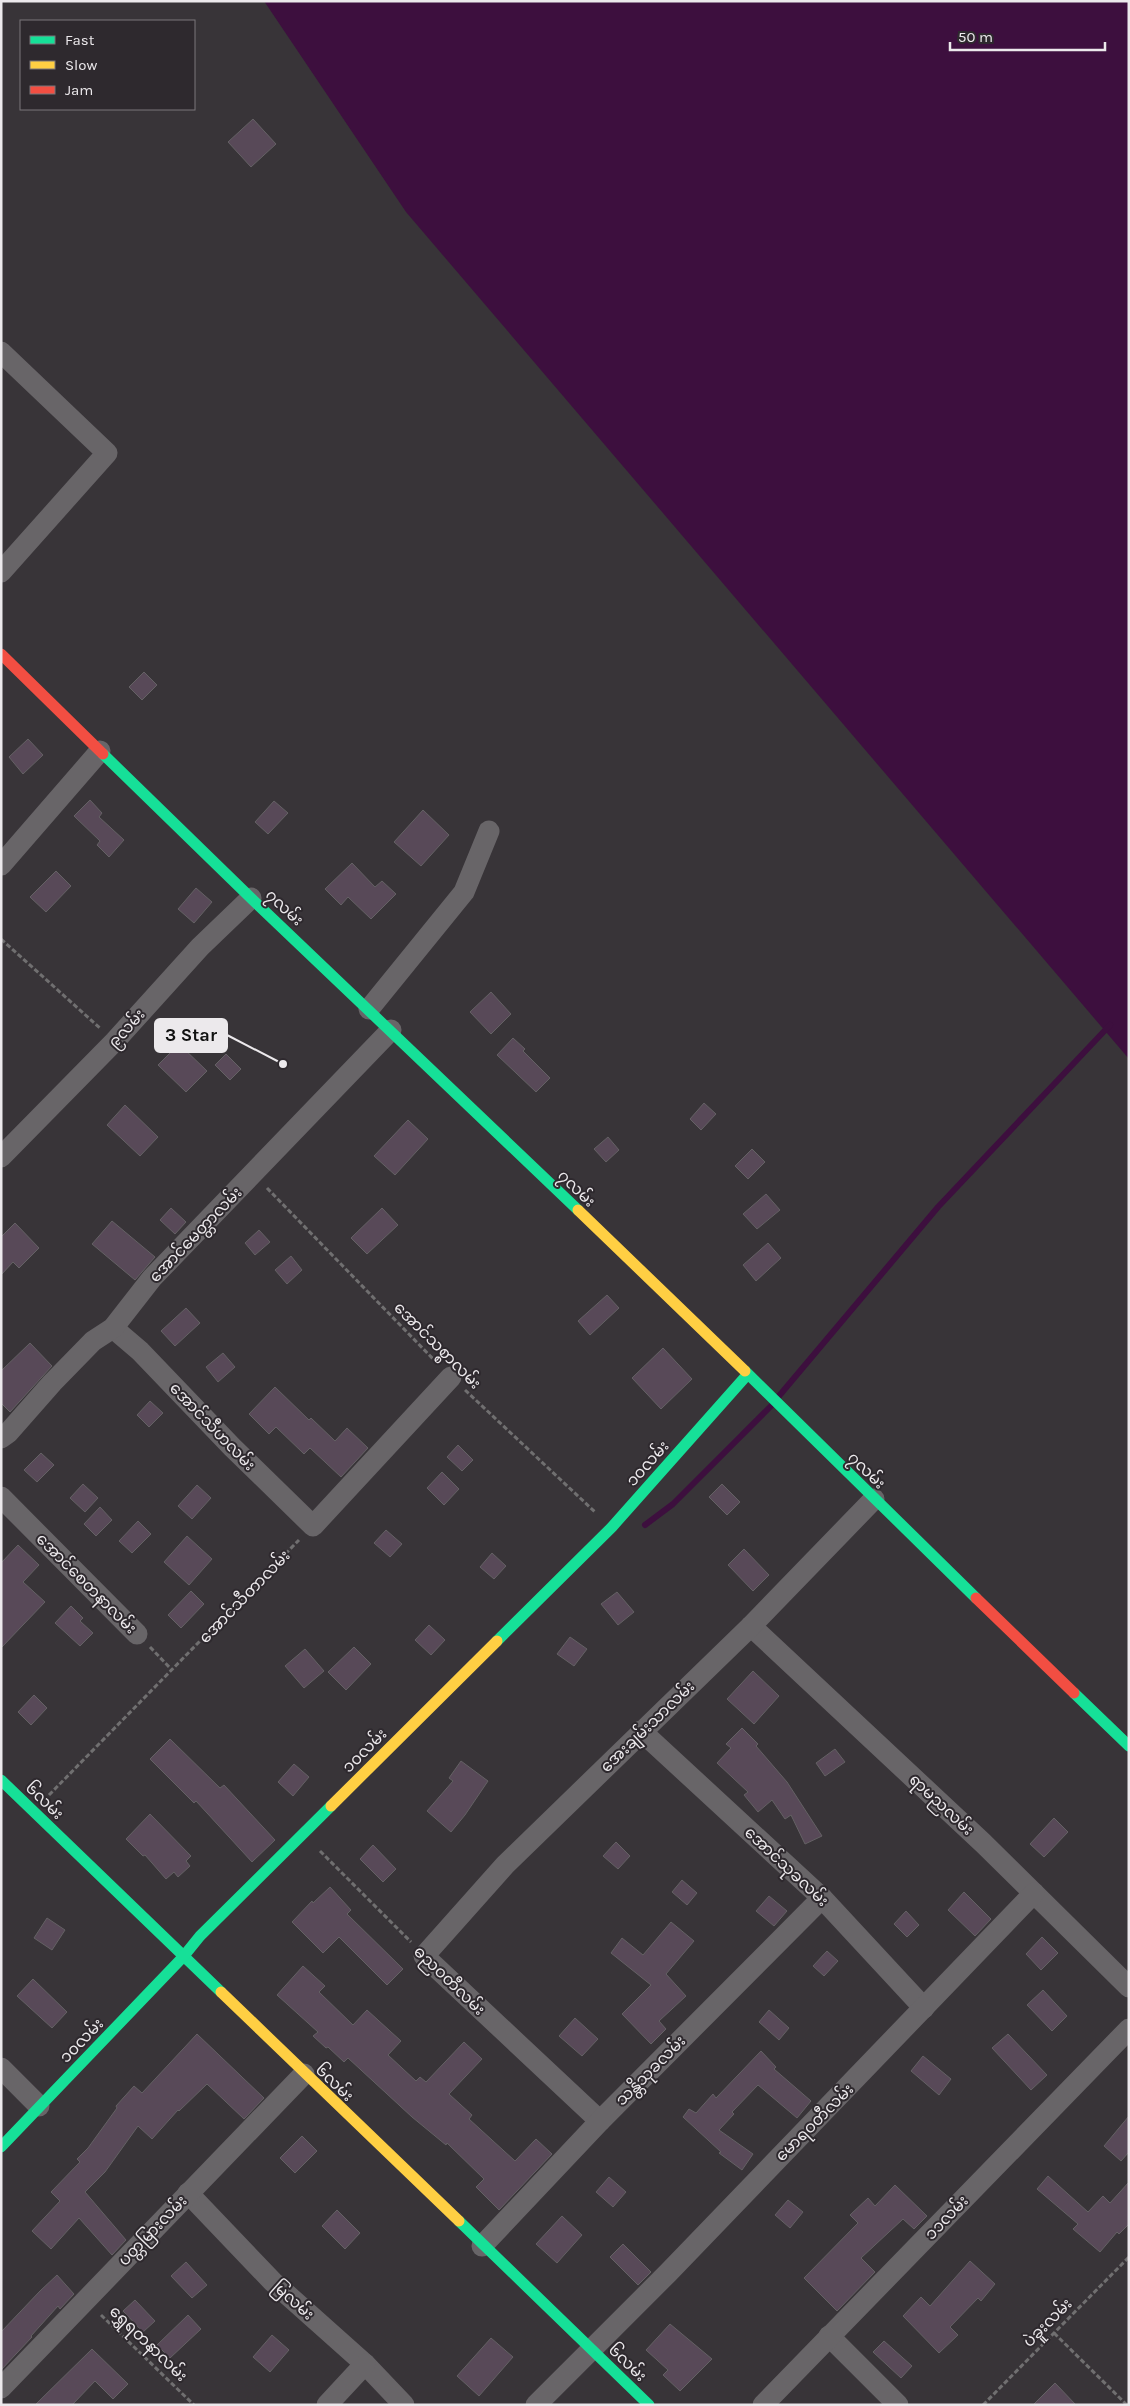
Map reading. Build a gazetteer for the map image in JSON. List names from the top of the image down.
{
  "streets": {
    "street": [
      "၇လမ်း",
      "၉လမ်း",
      "အောင်မေတ္တာလမ်း",
      "အောင်သီဟလမ်း",
      "၁၀လမ်း",
      "အောင်စေတနာလမ်း",
      "အေးချမ်းသာလမ်း",
      "၆လမ်း",
      "ရာမညလမ်း",
      "အောင်သုခလမ်း",
      "ဓညဝတီလမ်း",
      "သန္တိသုခလမ်း",
      "မောရဝတီလမ်း",
      "၁၁လမ်း",
      "ပတ္တမြားလမ်း",
      "မြလမ်း"
    ],
    "path": [
      "အောင်သစ္စာလမ်း",
      "အောင်သီတာလမ်း",
      "ပဲခူးလမ်း",
      "ရွှေရတနာလမ်း"
    ]
  },
  "crossings": [
    ["၇လမ်း", "၉လမ်း"],
    ["၇လမ်း", "အောင်မေတ္တာလမ်း"],
    ["၇လမ်း", "၁၀လမ်း"],
    ["၇လမ်း", "အေးချမ်းသာလမ်း"],
    ["အောင်မေတ္တာလမ်း", "အောင်သစ္စာလမ်း"],
    ["အောင်မေတ္တာလမ်း", "အောင်သီဟလမ်း"],
    ["အောင်သစ္စာလမ်း", "၁၀လမ်း"],
    ["အောင်သီဟလမ်း", "အောင်သီတာလမ်း"],
    ["၁၀လမ်း", "၆လမ်း"],
    ["၁၀လမ်း", "ဓညဝတီလမ်း"],
    ["အောင်စေတနာလမ်း", "အောင်သီတာလမ်း"],
    ["အောင်သီတာလမ်း", "၆လမ်း"],
    ["အေးချမ်းသာလမ်း", "ရာမညလမ်း"],
    ["အေးချမ်းသာလမ်း", "အောင်သုခလမ်း"],
    ["အေးချမ်းသာလမ်း", "ဓညဝတီလမ်း"],
    ["၆လမ်း", "သန္တိသုခလမ်း"],
    ["၆လမ်း", "မောရဝတီလမ်း"],
    ["၆လမ်း", "ပတ္တမြားလမ်း"],
    ["ရာမညလမ်း", "မောရဝတီလမ်း"],
    ["အောင်သုခလမ်း", "သန္တိသုခလမ်း"],
    ["အောင်သုခလမ်း", "မောရဝတီလမ်း"],
    ["ဓညဝတီလမ်း", "သန္တိသုခလမ်း"],
    ["ပတ္တမြားလမ်း", "မြလမ်း"],
    ["ပတ္တမြားလမ်း", "ရွှေရတနာလမ်း"]
  ],
  "places": ["3 Star"],
  "legend": ["Fast", "Slow", "Jam"],
  "scale_bar": "50 m"
}
